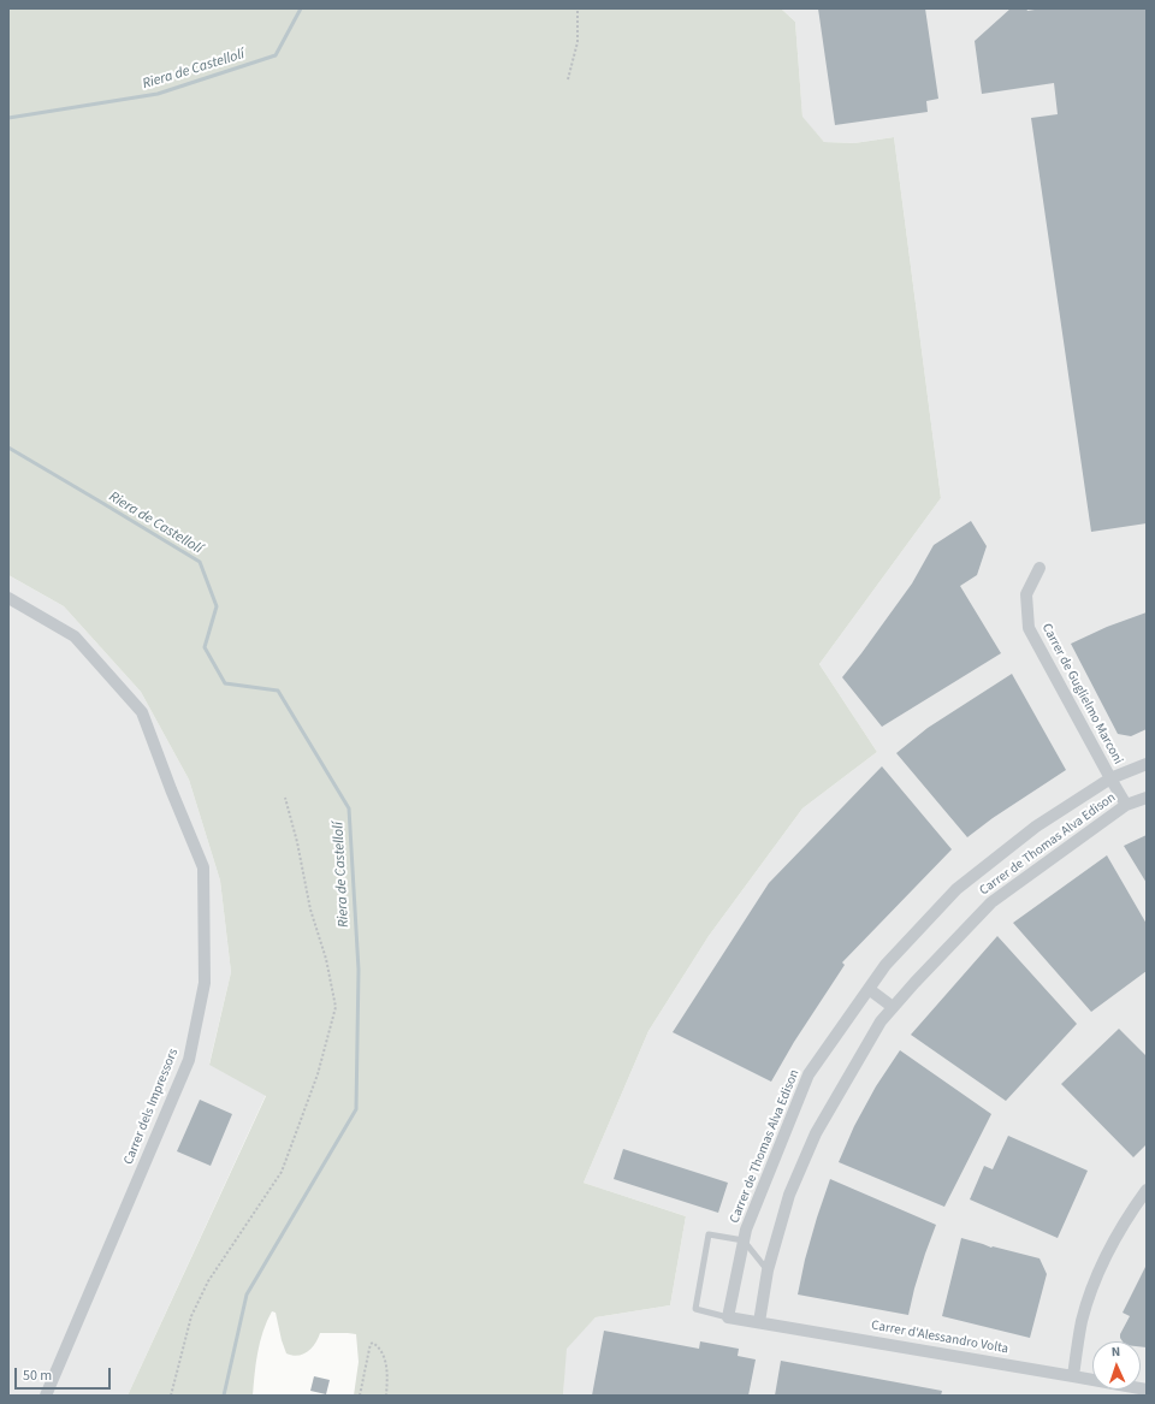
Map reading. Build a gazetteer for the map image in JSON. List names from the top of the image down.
{
  "streets": {
    "street": [
      "Carrer de Guglielmo Marconi",
      "Carrer de Thomas Alva Edison",
      "Carrer dels Impressors",
      "Carrer d'Alessandro Volta"
    ]
  },
  "crossings": [
    ["Carrer de Guglielmo Marconi", "Carrer de Thomas Alva Edison"],
    ["Carrer de Thomas Alva Edison", "Carrer d'Alessandro Volta"]
  ],
  "water": ["Riera de Castellolí"],
  "scale_bar": "50 m",
  "north": "top"
}
